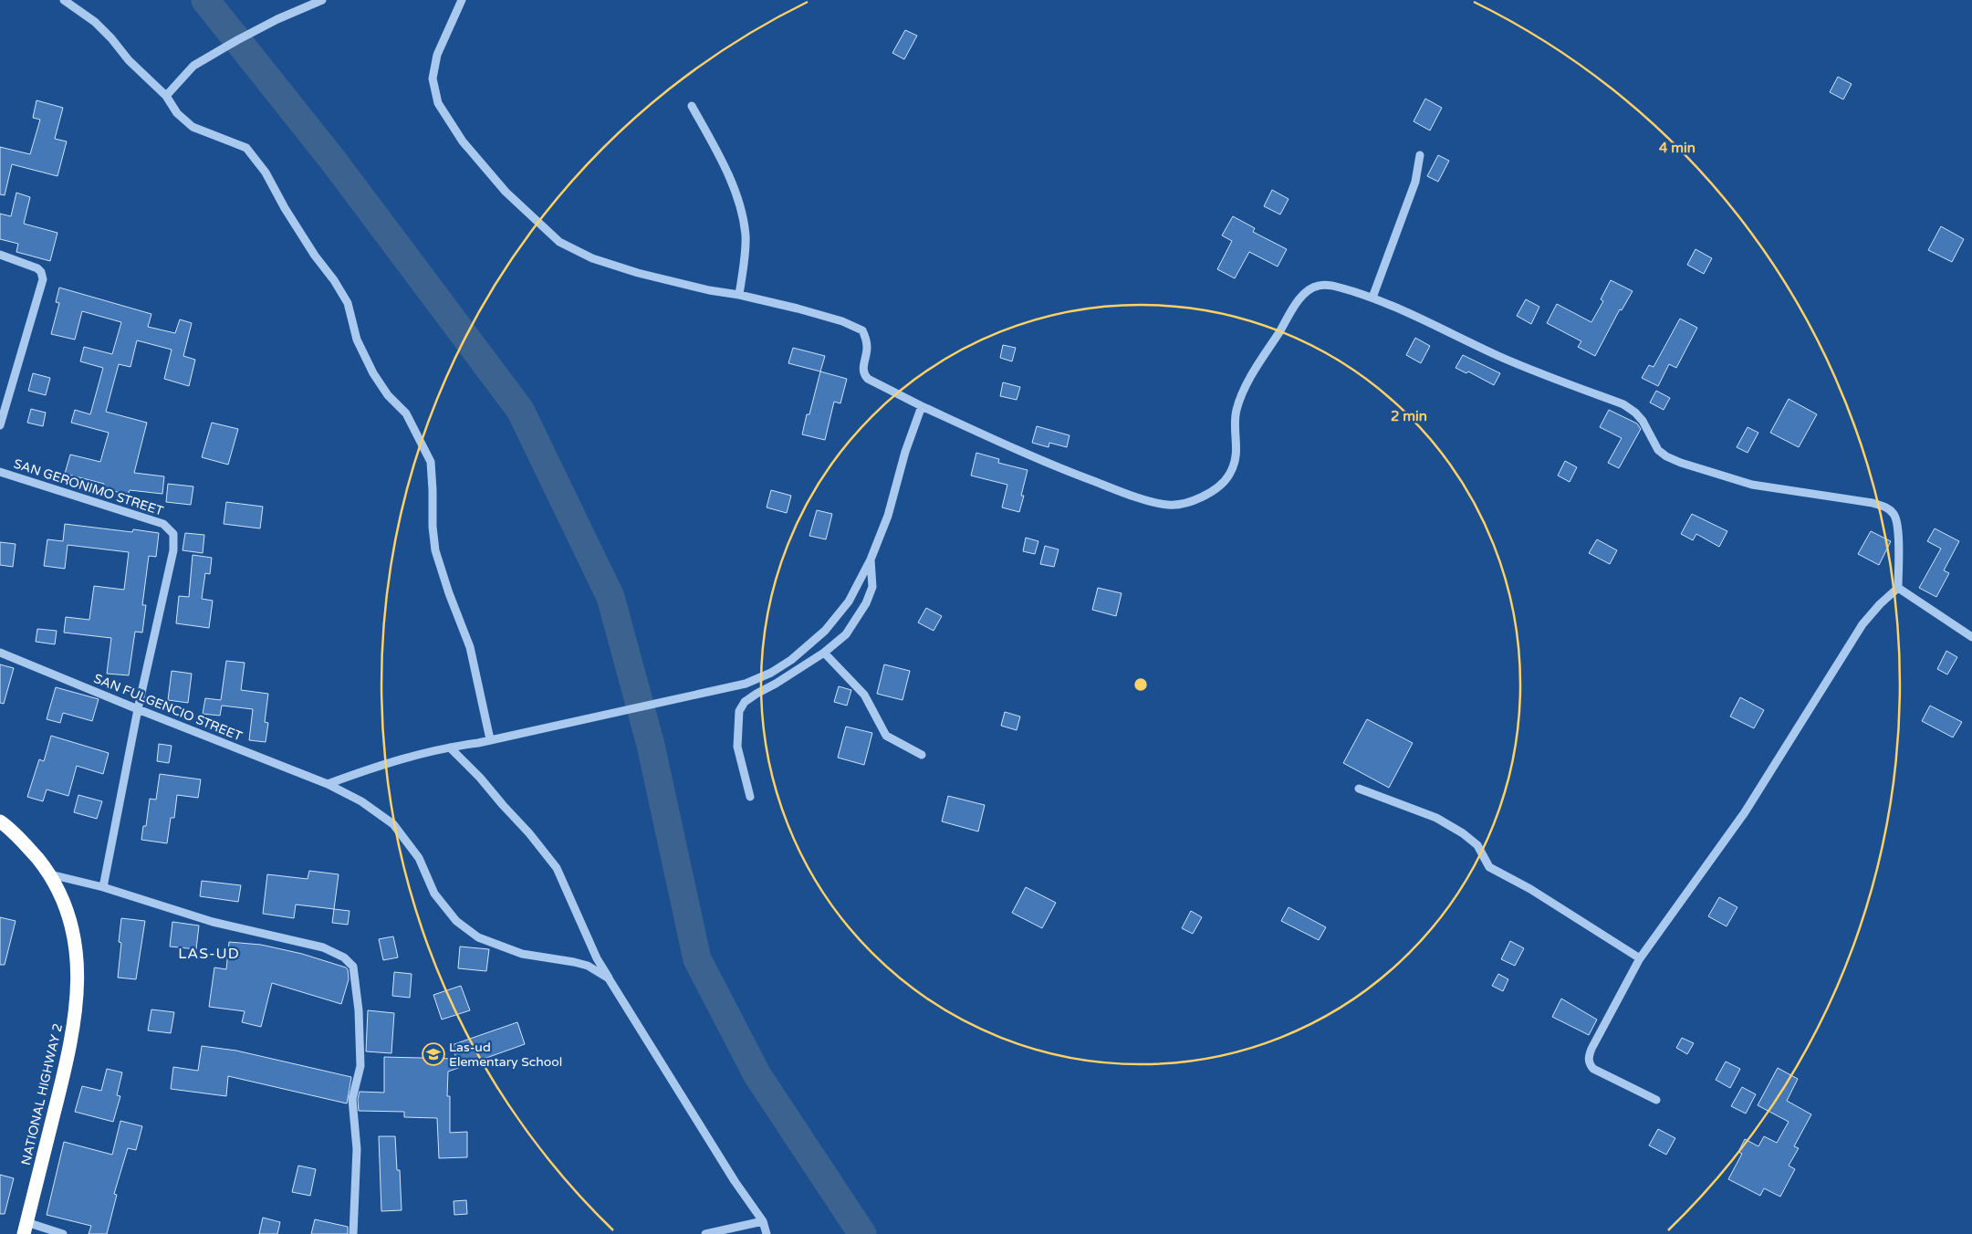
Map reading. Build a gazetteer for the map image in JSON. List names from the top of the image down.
{
  "streets": {
    "highway": ["NATIONAL HIGHWAY 2"],
    "street": ["SAN GERONIMO STREET", "SAN FULGENCIO STREET"]
  },
  "crossings": [
    ["SAN GERONIMO STREET", "SAN FULGENCIO STREET"]
  ],
  "districts": ["LAS-UD"],
  "places": {
    "school or university": ["Las-ud Elementary School"]
  },
  "rings": ["4 min", "2 min"]
}
